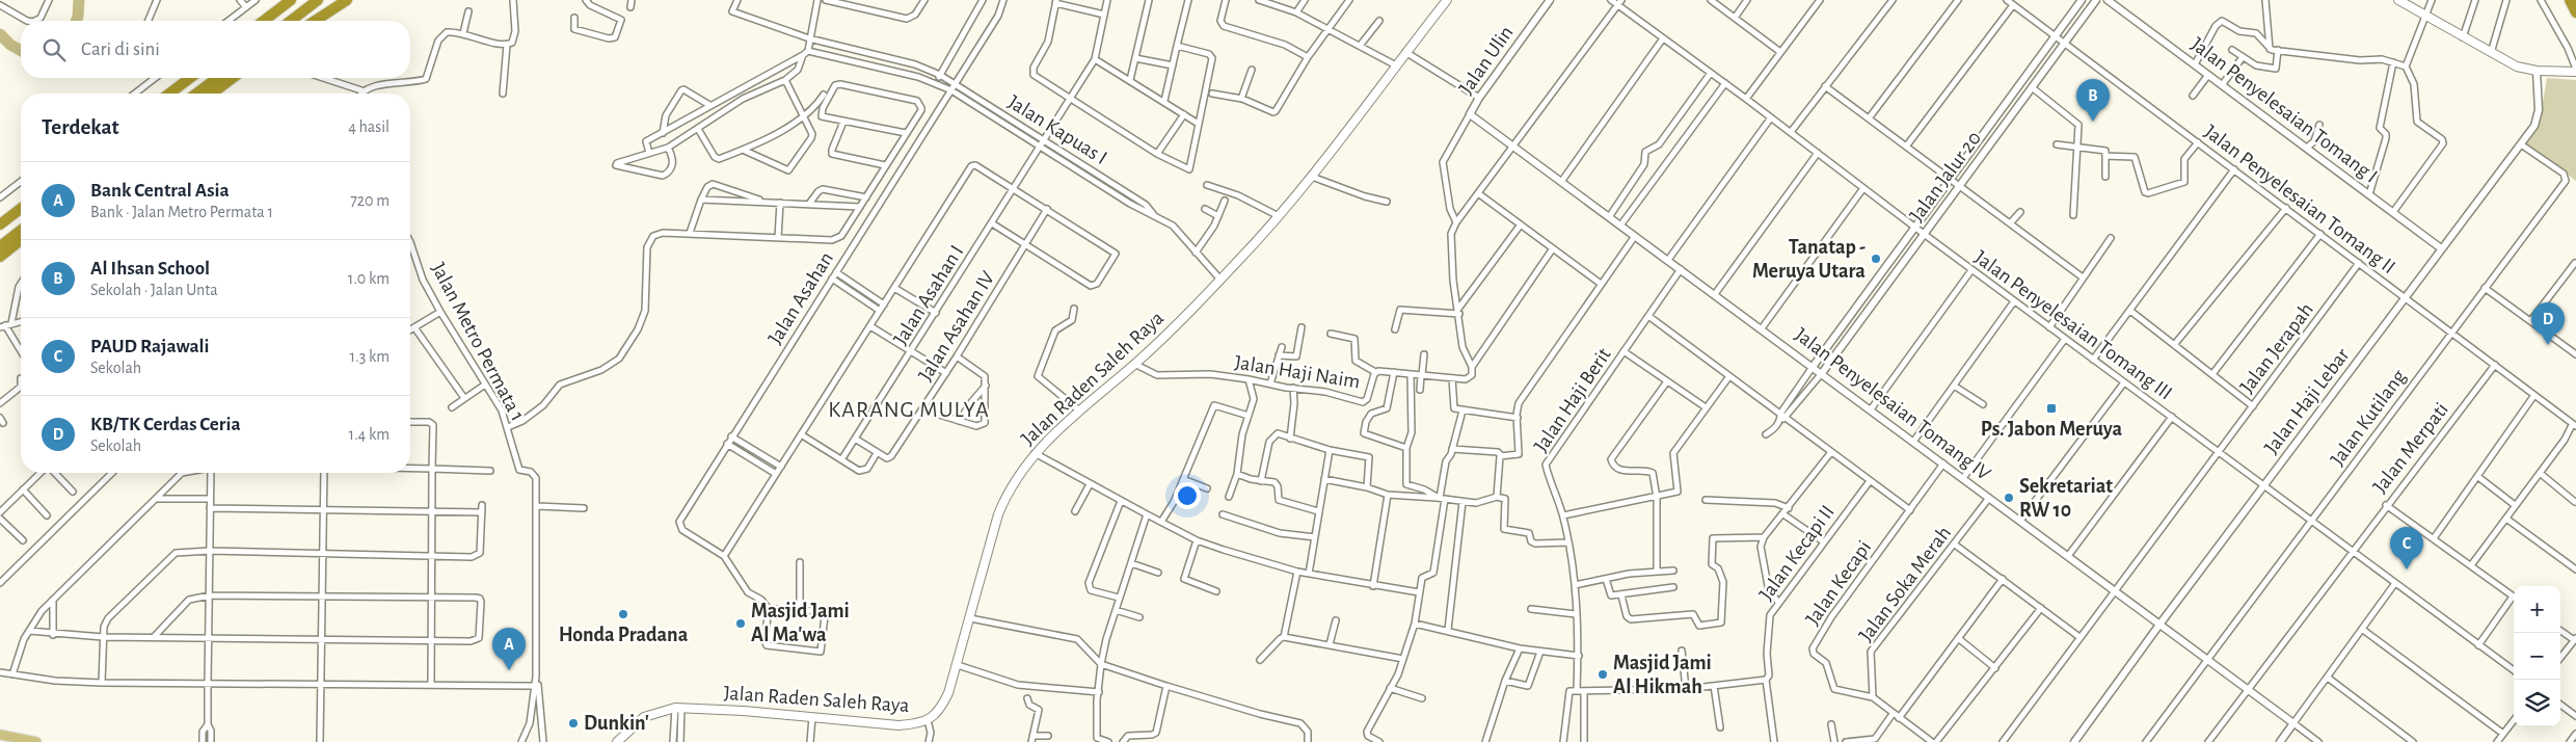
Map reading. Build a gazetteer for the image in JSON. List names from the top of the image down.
{
  "streets": {
    "main road": ["Jalan Raden Saleh Raya"],
    "street": [
      "Jalan Ulin",
      "Jalan Penyelesaian Tomang I",
      "Jalan Kapuas I",
      "Jalan Jalur 20",
      "Jalan Penyelesaian Tomang II",
      "Jalan Asahan I",
      "Jalan Asahan",
      "Jalan Penyelesaian Tomang III",
      "Jalan Asahan IV",
      "Jalan Metro Permata 1",
      "Jalan Jerapah",
      "Jalan Haji Naim",
      "Jalan Haji Berit",
      "Jalan Haji Lebar",
      "Jalan Penyelesaian Tomang IV",
      "Jalan Kutilang",
      "Jalan Merpati",
      "Jalan Kecapi II",
      "Jalan Kecapi",
      "Jalan Soka Merah"
    ]
  },
  "crossings": [
    ["Jalan Ulin", "Jalan Penyelesaian Tomang IV"],
    ["Jalan Penyelesaian Tomang I", "Jalan Haji Lebar"],
    ["Jalan Kapuas I", "Jalan Asahan I"],
    ["Jalan Kapuas I", "Jalan Asahan"],
    ["Jalan Kapuas I", "Jalan Raden Saleh Raya"],
    ["Jalan Jalur 20", "Jalan Penyelesaian Tomang II"],
    ["Jalan Jalur 20", "Jalan Penyelesaian Tomang III"],
    ["Jalan Jalur 20", "Jalan Penyelesaian Tomang IV"],
    ["Jalan Penyelesaian Tomang II", "Jalan Jerapah"],
    ["Jalan Penyelesaian Tomang II", "Jalan Haji Lebar"],
    ["Jalan Penyelesaian Tomang II", "Jalan Kutilang"],
    ["Jalan Penyelesaian Tomang II", "Jalan Merpati"],
    ["Jalan Penyelesaian Tomang III", "Jalan Jerapah"],
    ["Jalan Penyelesaian Tomang III", "Jalan Haji Lebar"],
    ["Jalan Penyelesaian Tomang III", "Jalan Kutilang"],
    ["Jalan Penyelesaian Tomang III", "Jalan Merpati"],
    ["Jalan Jerapah", "Jalan Penyelesaian Tomang IV"],
    ["Jalan Haji Naim", "Jalan Raden Saleh Raya"],
    ["Jalan Haji Berit", "Jalan Penyelesaian Tomang IV"],
    ["Jalan Haji Lebar", "Jalan Penyelesaian Tomang IV"],
    ["Jalan Penyelesaian Tomang IV", "Jalan Kutilang"],
    ["Jalan Penyelesaian Tomang IV", "Jalan Merpati"],
    ["Jalan Penyelesaian Tomang IV", "Jalan Kecapi"],
    ["Jalan Penyelesaian Tomang IV", "Jalan Soka Merah"],
    ["Jalan Kecapi", "Jalan Soka Merah"]
  ],
  "districts": ["KARANG MULYA"],
  "places": {
    "other": [
      "Tanatap - Meruya Utara",
      "Sekretariat RW 10",
      "Honda Pradana",
      "Masjid Jami Al Ma'wa",
      "Masjid Jami Al Hikmah",
      "Dunkin'"
    ],
    "transit": ["Ps. Jabon Meruya"]
  },
  "page": {
    "search": "Cari di sini",
    "pins": [
      "B",
      "D",
      "C",
      "A"
    ],
    "heading": ["Terdekat", "4 hasil"],
    "list": [
      {
        "mark": "A",
        "name": "Bank Central Asia",
        "note": "Bank · Jalan Metro Permata 1",
        "value": "720 m"
      },
      {
        "mark": "B",
        "name": "Al Ihsan School",
        "note": "Sekolah · Jalan Unta",
        "value": "1.0 km"
      },
      {
        "mark": "C",
        "name": "PAUD Rajawali",
        "note": "Sekolah",
        "value": "1.3 km"
      },
      {
        "mark": "D",
        "name": "KB/TK Cerdas Ceria",
        "note": "Sekolah",
        "value": "1.4 km"
      }
    ],
    "map_buttons": ["+", "−"]
  }
}
